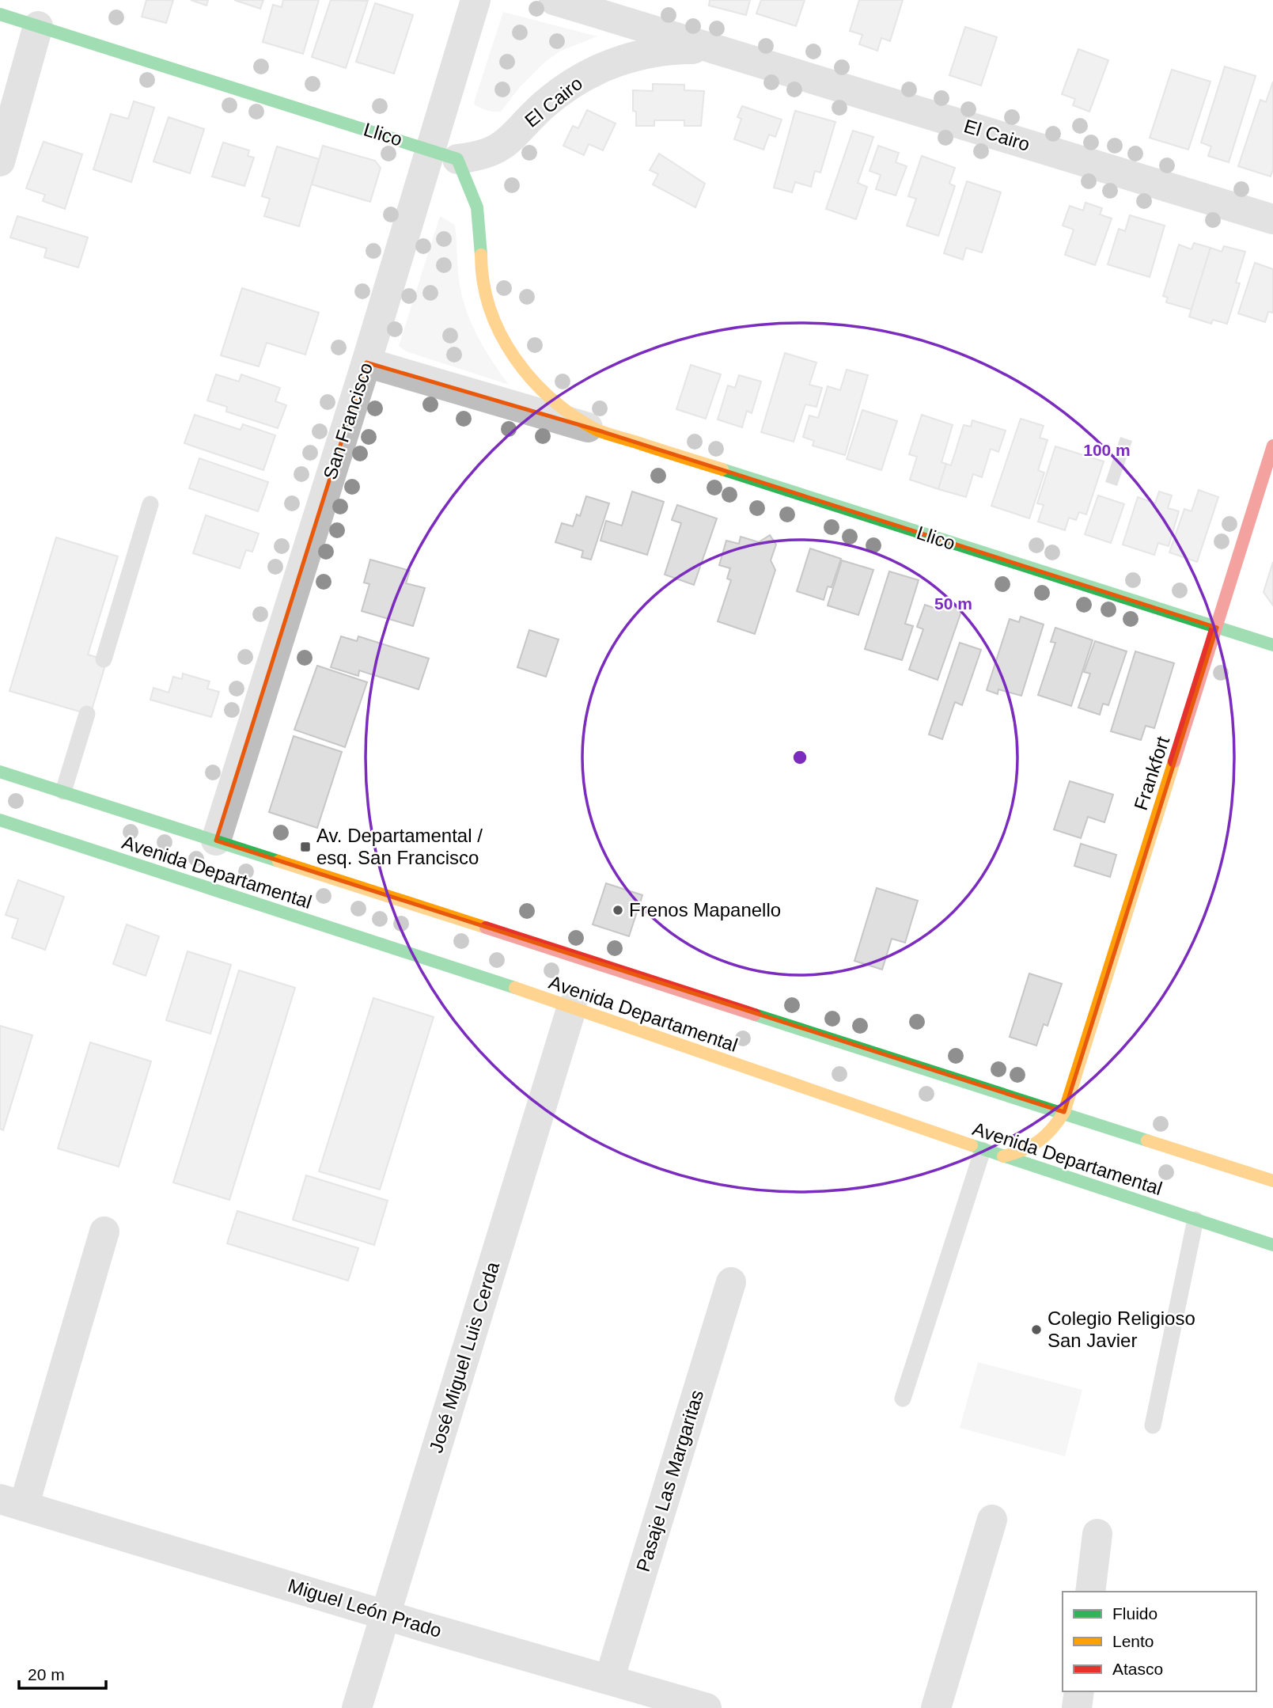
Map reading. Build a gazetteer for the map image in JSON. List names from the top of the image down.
{
  "streets": {
    "main road": ["Llico", "Frankfort", "Avenida Departamental"],
    "street": [
      "El Cairo",
      "San Francisco",
      "José Miguel Luis Cerda",
      "Pasaje Las Margaritas",
      "Miguel León Prado"
    ]
  },
  "crossings": [
    ["El Cairo", "Llico"],
    ["El Cairo", "San Francisco"],
    ["Llico", "San Francisco"],
    ["Llico", "Frankfort"],
    ["San Francisco", "Avenida Departamental"],
    ["Frankfort", "Avenida Departamental"],
    ["Avenida Departamental", "José Miguel Luis Cerda"],
    ["José Miguel Luis Cerda", "Miguel León Prado"],
    ["Pasaje Las Margaritas", "Miguel León Prado"]
  ],
  "places": {
    "transit": ["Av. Departamental / esq. San Francisco"],
    "other": ["Frenos Mapanello", "Colegio Religioso San Javier"]
  },
  "legend": ["Fluido", "Lento", "Atasco"],
  "scale_bar": "20 m",
  "rings": ["100 m", "50 m"]
}
